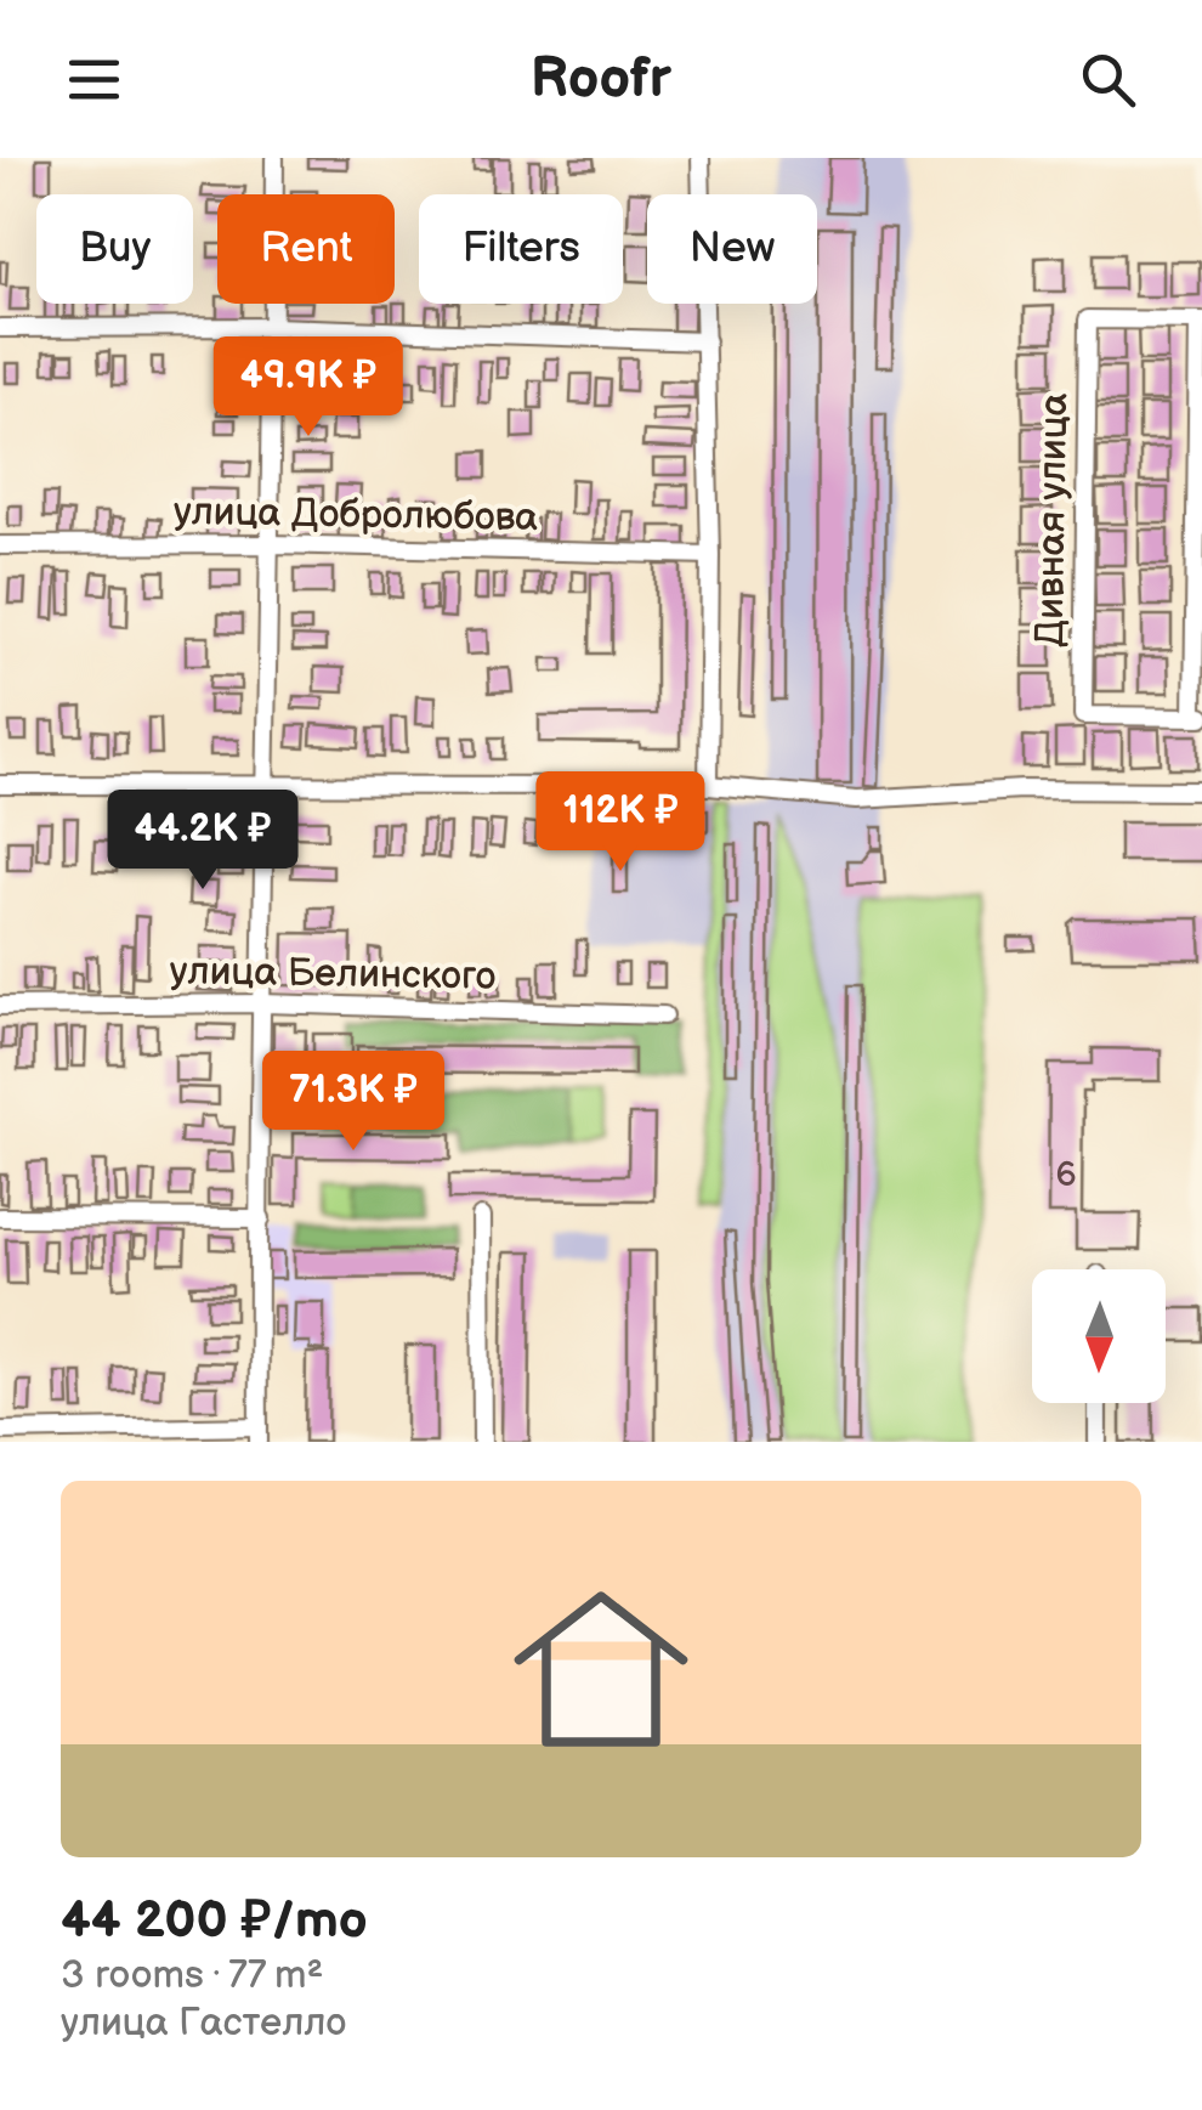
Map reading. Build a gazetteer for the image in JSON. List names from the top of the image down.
{
  "streets": {
    "street": ["улица Добролюбова", "Дивная улица", "улица Белинского"]
  },
  "house_numbers": ["6"],
  "north": "bottom",
  "page": {
    "header": "Roofr",
    "chip": [
      "Buy",
      "Rent",
      "Filters",
      "New"
    ],
    "price": [
      "49.9K ₽",
      "112K ₽",
      "44.2K ₽",
      "71.3K ₽"
    ],
    "list": [
      {
        "name": "44 200 ₽/mo",
        "note": "3 rooms · 77 m² · улица Гастелло"
      }
    ]
  }
}
